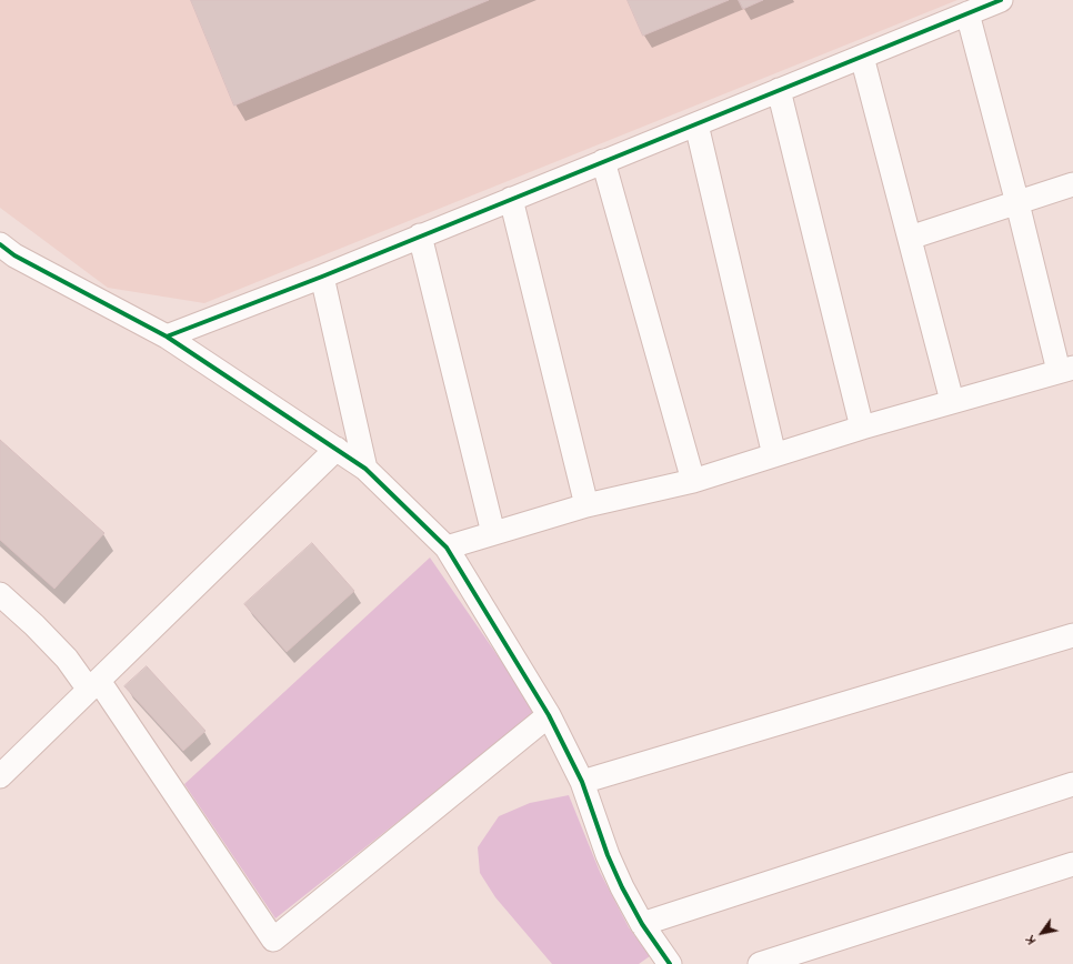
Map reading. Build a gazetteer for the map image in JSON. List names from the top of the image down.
{
  "north": "bottom left"
}
